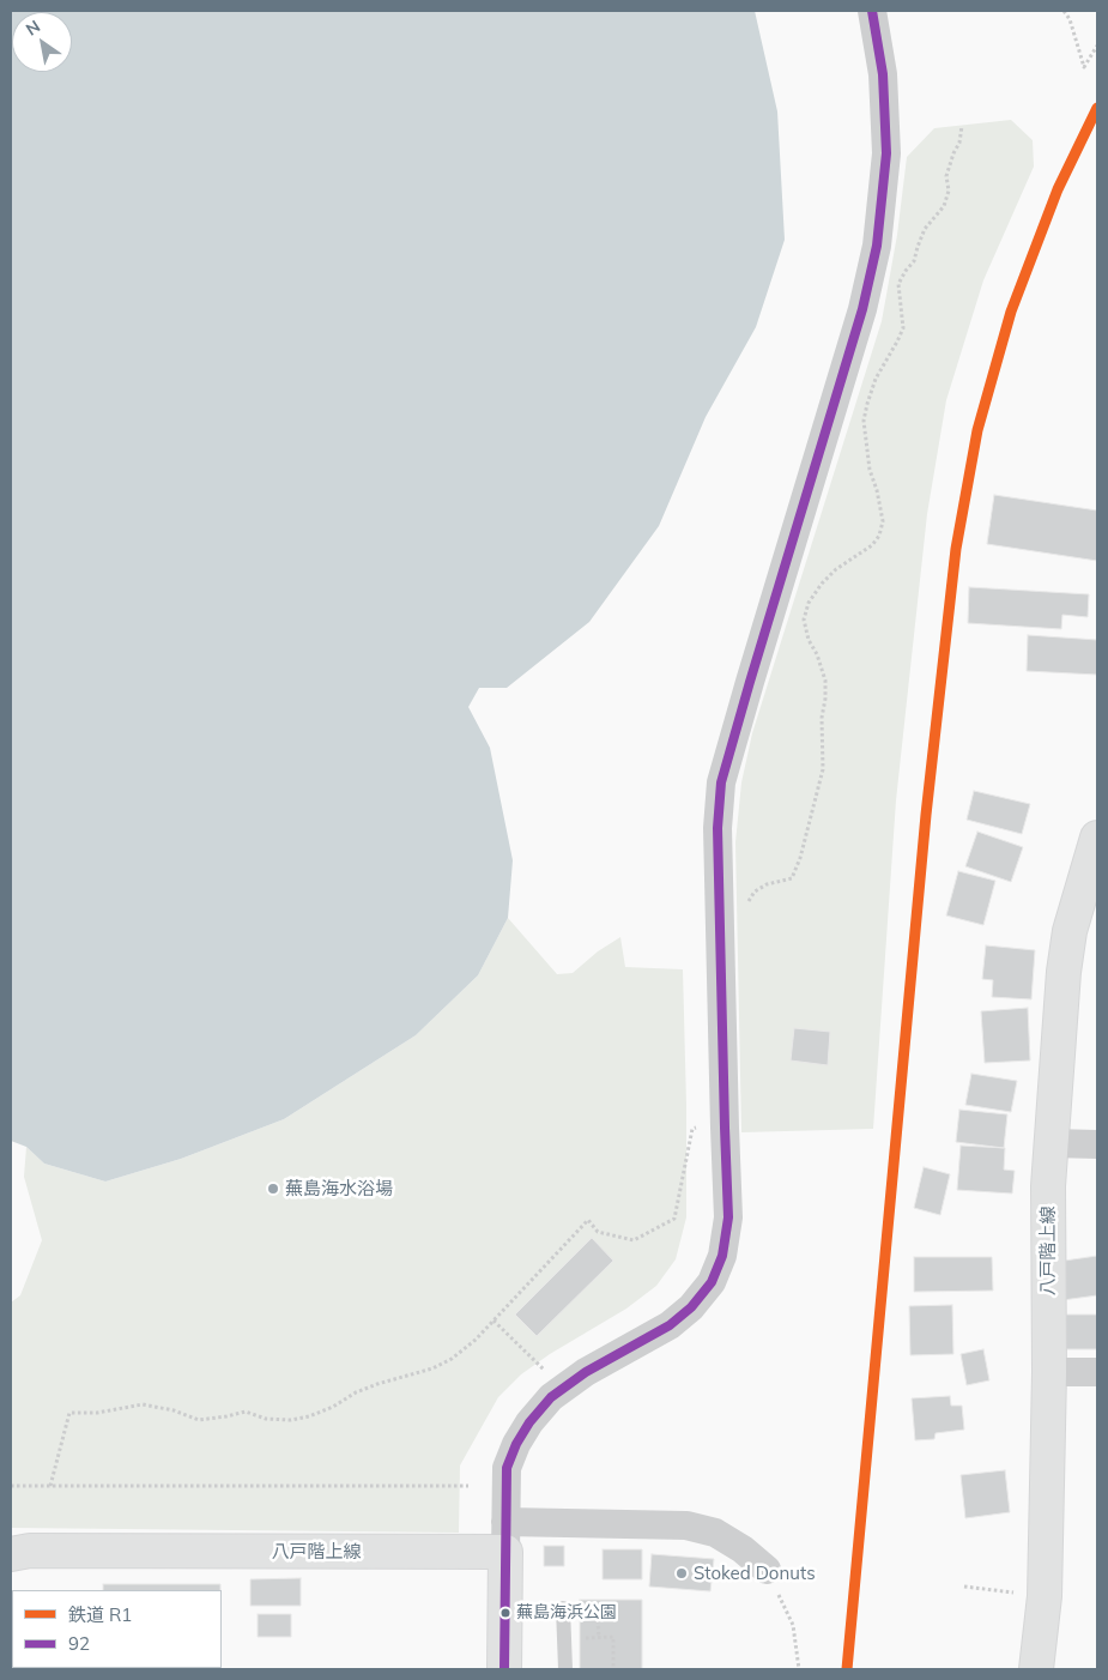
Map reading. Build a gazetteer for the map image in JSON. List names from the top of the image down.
{
  "streets": {
    "main road": ["八戸階上線"]
  },
  "places": ["蕪島海水浴場", "Stoked Donuts", "蕪島海浜公園"],
  "lines": ["transit line 92", "rail line R1"],
  "legend": ["鉄道 R1", "92"],
  "north": "top left"
}
